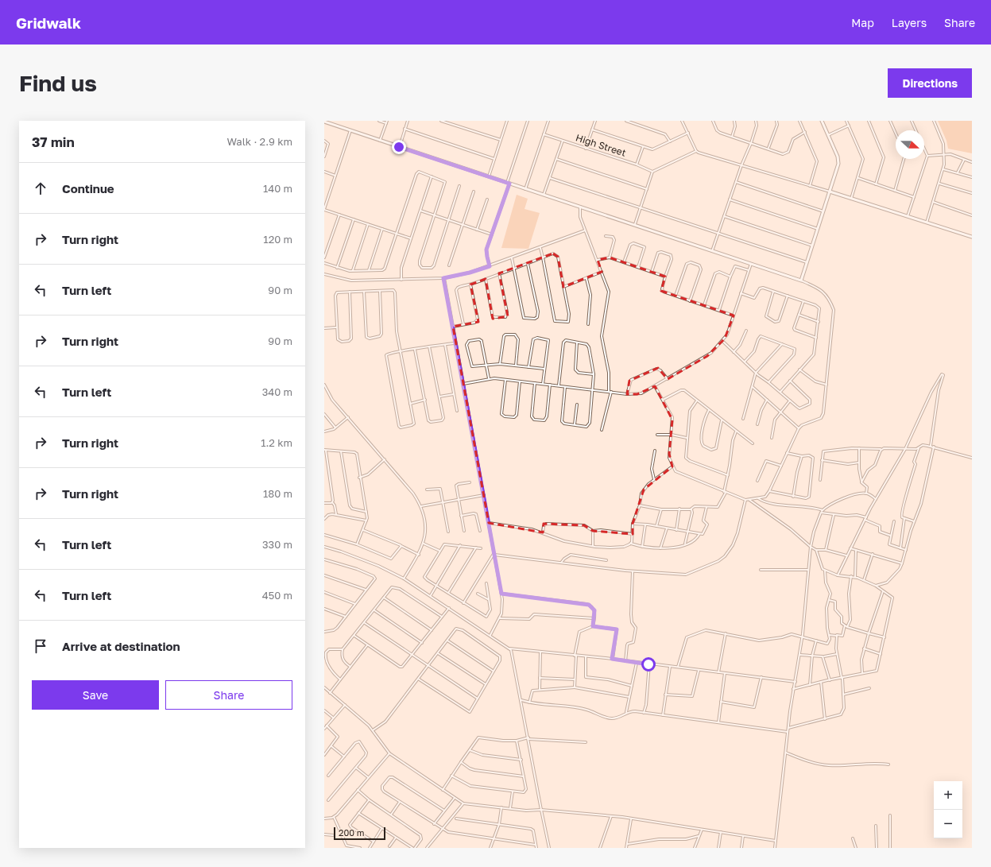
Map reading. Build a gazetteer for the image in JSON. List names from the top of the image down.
{
  "streets": {
    "street": ["High Street"]
  },
  "scale_bar": "200 m",
  "north": "right",
  "page": {
    "header": "Gridwalk",
    "nav": ["Map", "Layers", "Share"],
    "buttons": [
      "Directions",
      ["Save", "Share"]
    ],
    "title": "Find us",
    "heading": ["37 min", "Walk · 2.9 km"],
    "list": [
      ["Continue", "140 m"],
      ["Turn right", "120 m"],
      ["Turn left", "90 m"],
      ["Turn right", "90 m"],
      ["Turn left", "340 m"],
      ["Turn right", "1.2 km"],
      ["Turn right", "180 m"],
      ["Turn left", "330 m"],
      ["Turn left", "450 m"],
      "Arrive at destination"
    ],
    "map_buttons": ["+", "−"],
    "scale": "200 m"
  }
}
